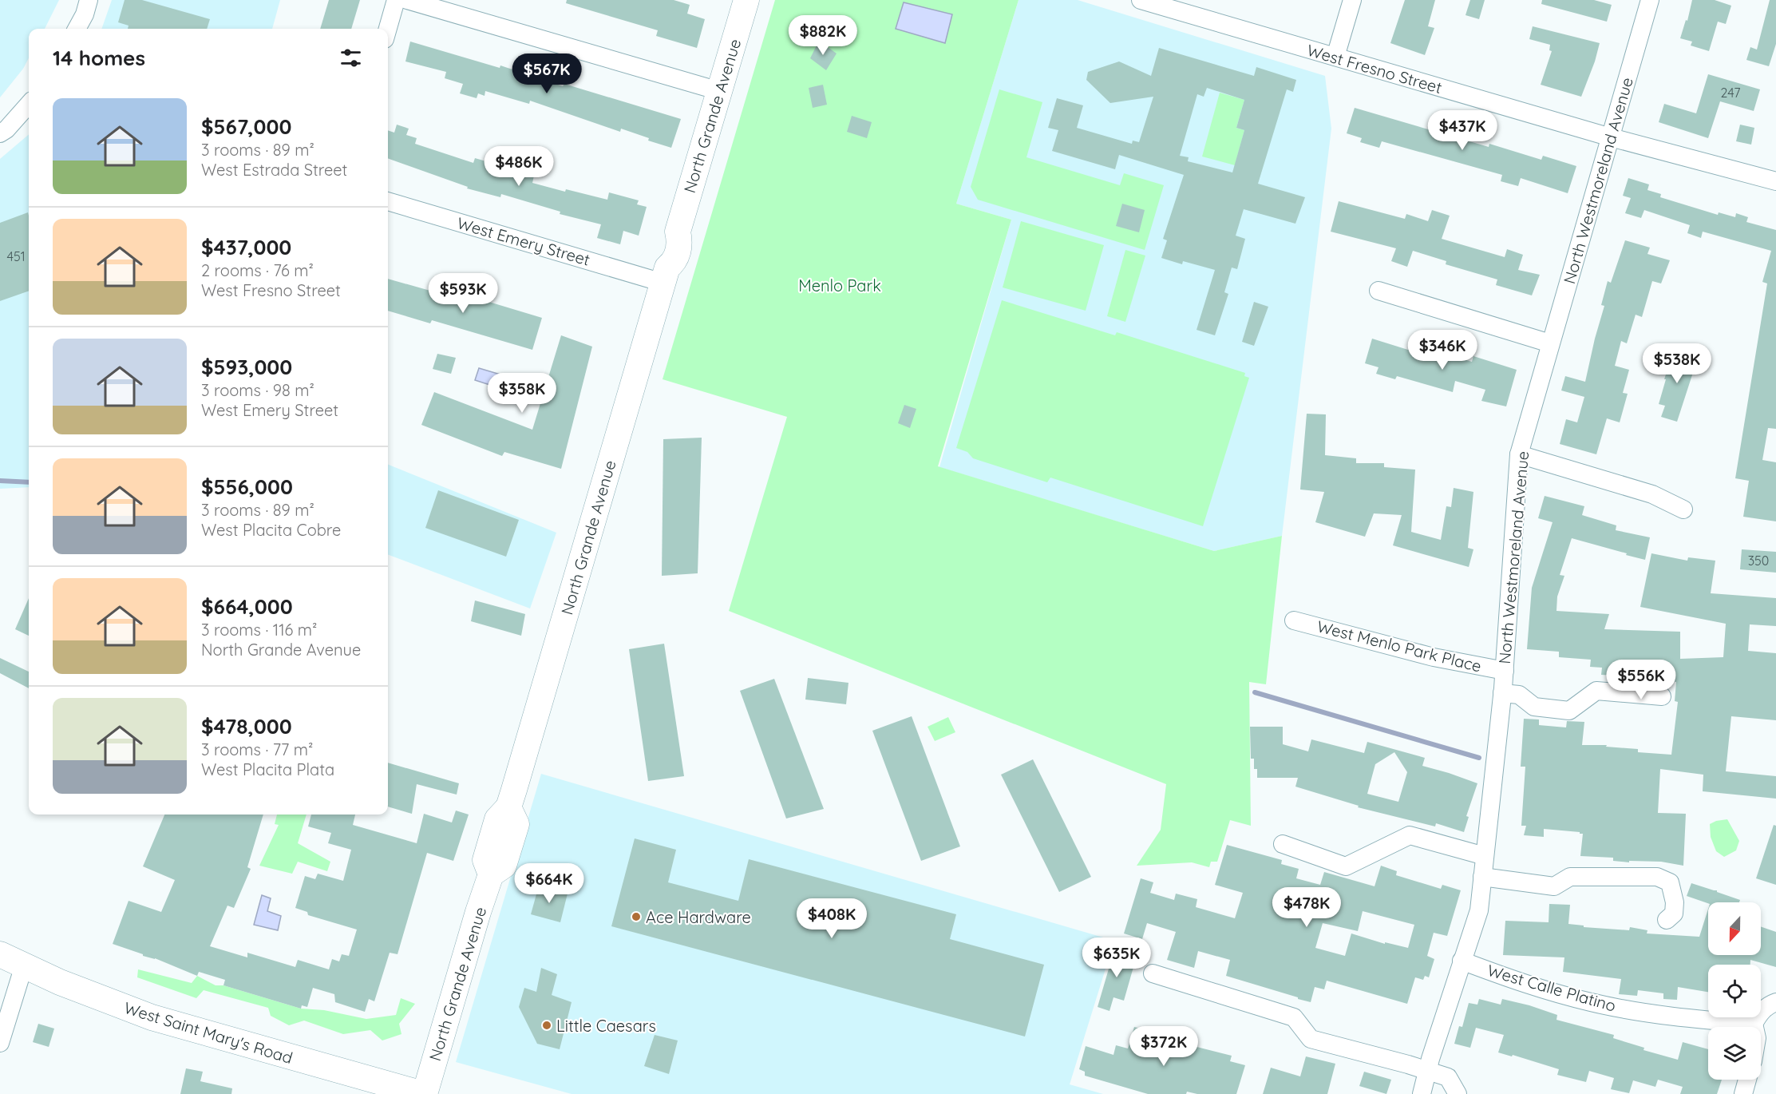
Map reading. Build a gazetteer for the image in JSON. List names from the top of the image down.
{
  "streets": {
    "main road": ["North Grande Avenue", "West Saint Mary's Road"],
    "street": [
      "West Fresno Street",
      "North Westmoreland Avenue",
      "West Emery Street",
      "West Menlo Park Place",
      "West Calle Platino"
    ]
  },
  "crossings": [
    ["West Fresno Street", "North Westmoreland Avenue"],
    ["North Grande Avenue", "West Emery Street"],
    ["North Grande Avenue", "West Saint Mary's Road"],
    ["North Westmoreland Avenue", "West Menlo Park Place"],
    ["North Westmoreland Avenue", "West Calle Platino"]
  ],
  "parks": ["Menlo Park"],
  "places": ["Ace Hardware", "Little Caesars"],
  "house_numbers": ["247", "451", "350"],
  "north": "bottom",
  "page": {
    "price": [
      "$882K",
      "$567K",
      "$437K",
      "$486K",
      "$593K",
      "$346K",
      "$538K",
      "$358K",
      "$556K",
      "$664K",
      "$478K",
      "$408K",
      "$635K",
      "$372K"
    ],
    "heading": "14 homes",
    "list": [
      {
        "name": "$567,000",
        "note": "3 rooms · 89 m² · West Estrada Street"
      },
      {
        "name": "$437,000",
        "note": "2 rooms · 76 m² · West Fresno Street"
      },
      {
        "name": "$593,000",
        "note": "3 rooms · 98 m² · West Emery Street"
      },
      {
        "name": "$556,000",
        "note": "3 rooms · 89 m² · West Placita Cobre"
      },
      {
        "name": "$664,000",
        "note": "3 rooms · 116 m² · North Grande Avenue"
      },
      {
        "name": "$478,000",
        "note": "3 rooms · 77 m² · West Placita Plata"
      }
    ]
  }
}
